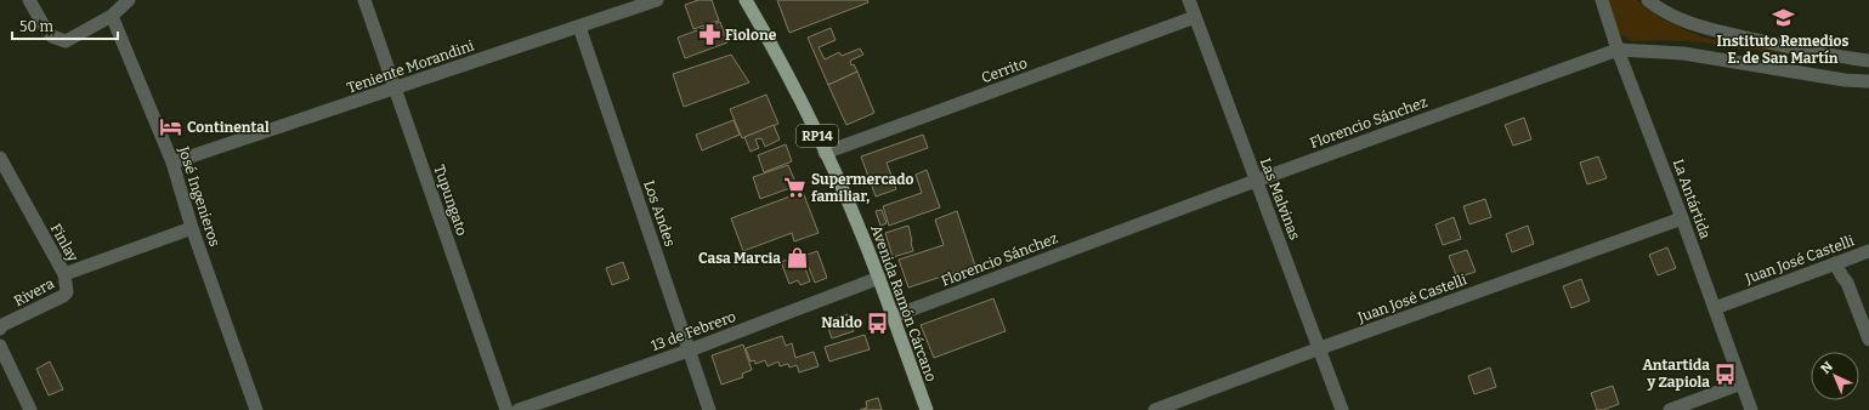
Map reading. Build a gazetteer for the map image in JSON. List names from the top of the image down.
{
  "streets": {
    "main road": ["RP14", "Avenida Ramón Cárcano"],
    "street": [
      "Teniente Morandini",
      "Cerrito",
      "Florencio Sánchez",
      "José Ingenieros",
      "Las Malvinas",
      "La Antártida",
      "Tupungato",
      "Los Andes",
      "Finlay",
      "Juan José Castelli",
      "Rivera",
      "13 de Febrero"
    ]
  },
  "crossings": [
    ["Teniente Morandini", "José Ingenieros"],
    ["Teniente Morandini", "Tupungato"],
    ["Teniente Morandini", "Los Andes"],
    ["Cerrito", "Las Malvinas"],
    ["Cerrito", "Avenida Ramón Cárcano"],
    ["Florencio Sánchez", "Las Malvinas"],
    ["Florencio Sánchez", "La Antártida"],
    ["Florencio Sánchez", "Avenida Ramón Cárcano"],
    ["José Ingenieros", "Finlay"],
    ["Las Malvinas", "Juan José Castelli"],
    ["La Antártida", "Juan José Castelli"],
    ["Los Andes", "13 de Febrero"],
    ["Finlay", "Rivera"],
    ["Avenida Ramón Cárcano", "13 de Febrero"]
  ],
  "places": {
    "school or university": ["Instituto Remedios E. de San Martín"],
    "pharmacy": ["Fiolone"],
    "hotel": ["Continental"],
    "supermarket": ["Supermercado familiar,"],
    "shop": ["Casa Marcia"],
    "bus stop": ["Naldo", "Antartida y Zapiola"]
  },
  "scale_bar": "50 m",
  "north": "top left"
}
